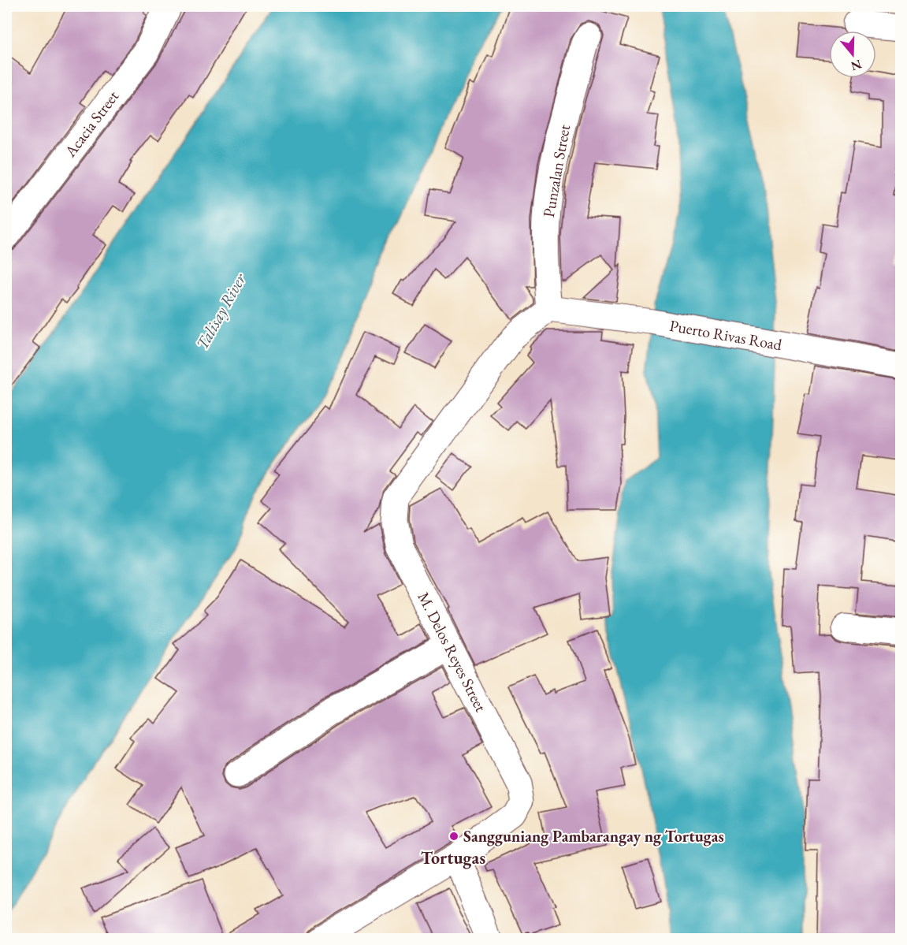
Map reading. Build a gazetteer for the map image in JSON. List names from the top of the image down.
{
  "streets": {
    "street": [
      "Acacia Street",
      "Punzalan Street",
      "Puerto Rivas Road",
      "M. Delos Reyes Street"
    ]
  },
  "crossings": [
    ["Punzalan Street", "Puerto Rivas Road"],
    ["Punzalan Street", "M. Delos Reyes Street"],
    ["Puerto Rivas Road", "M. Delos Reyes Street"]
  ],
  "districts": ["Tortugas"],
  "water": ["Talisay River"],
  "places": ["Sangguniang Pambarangay ng Tortugas"],
  "north": "bottom"
}
